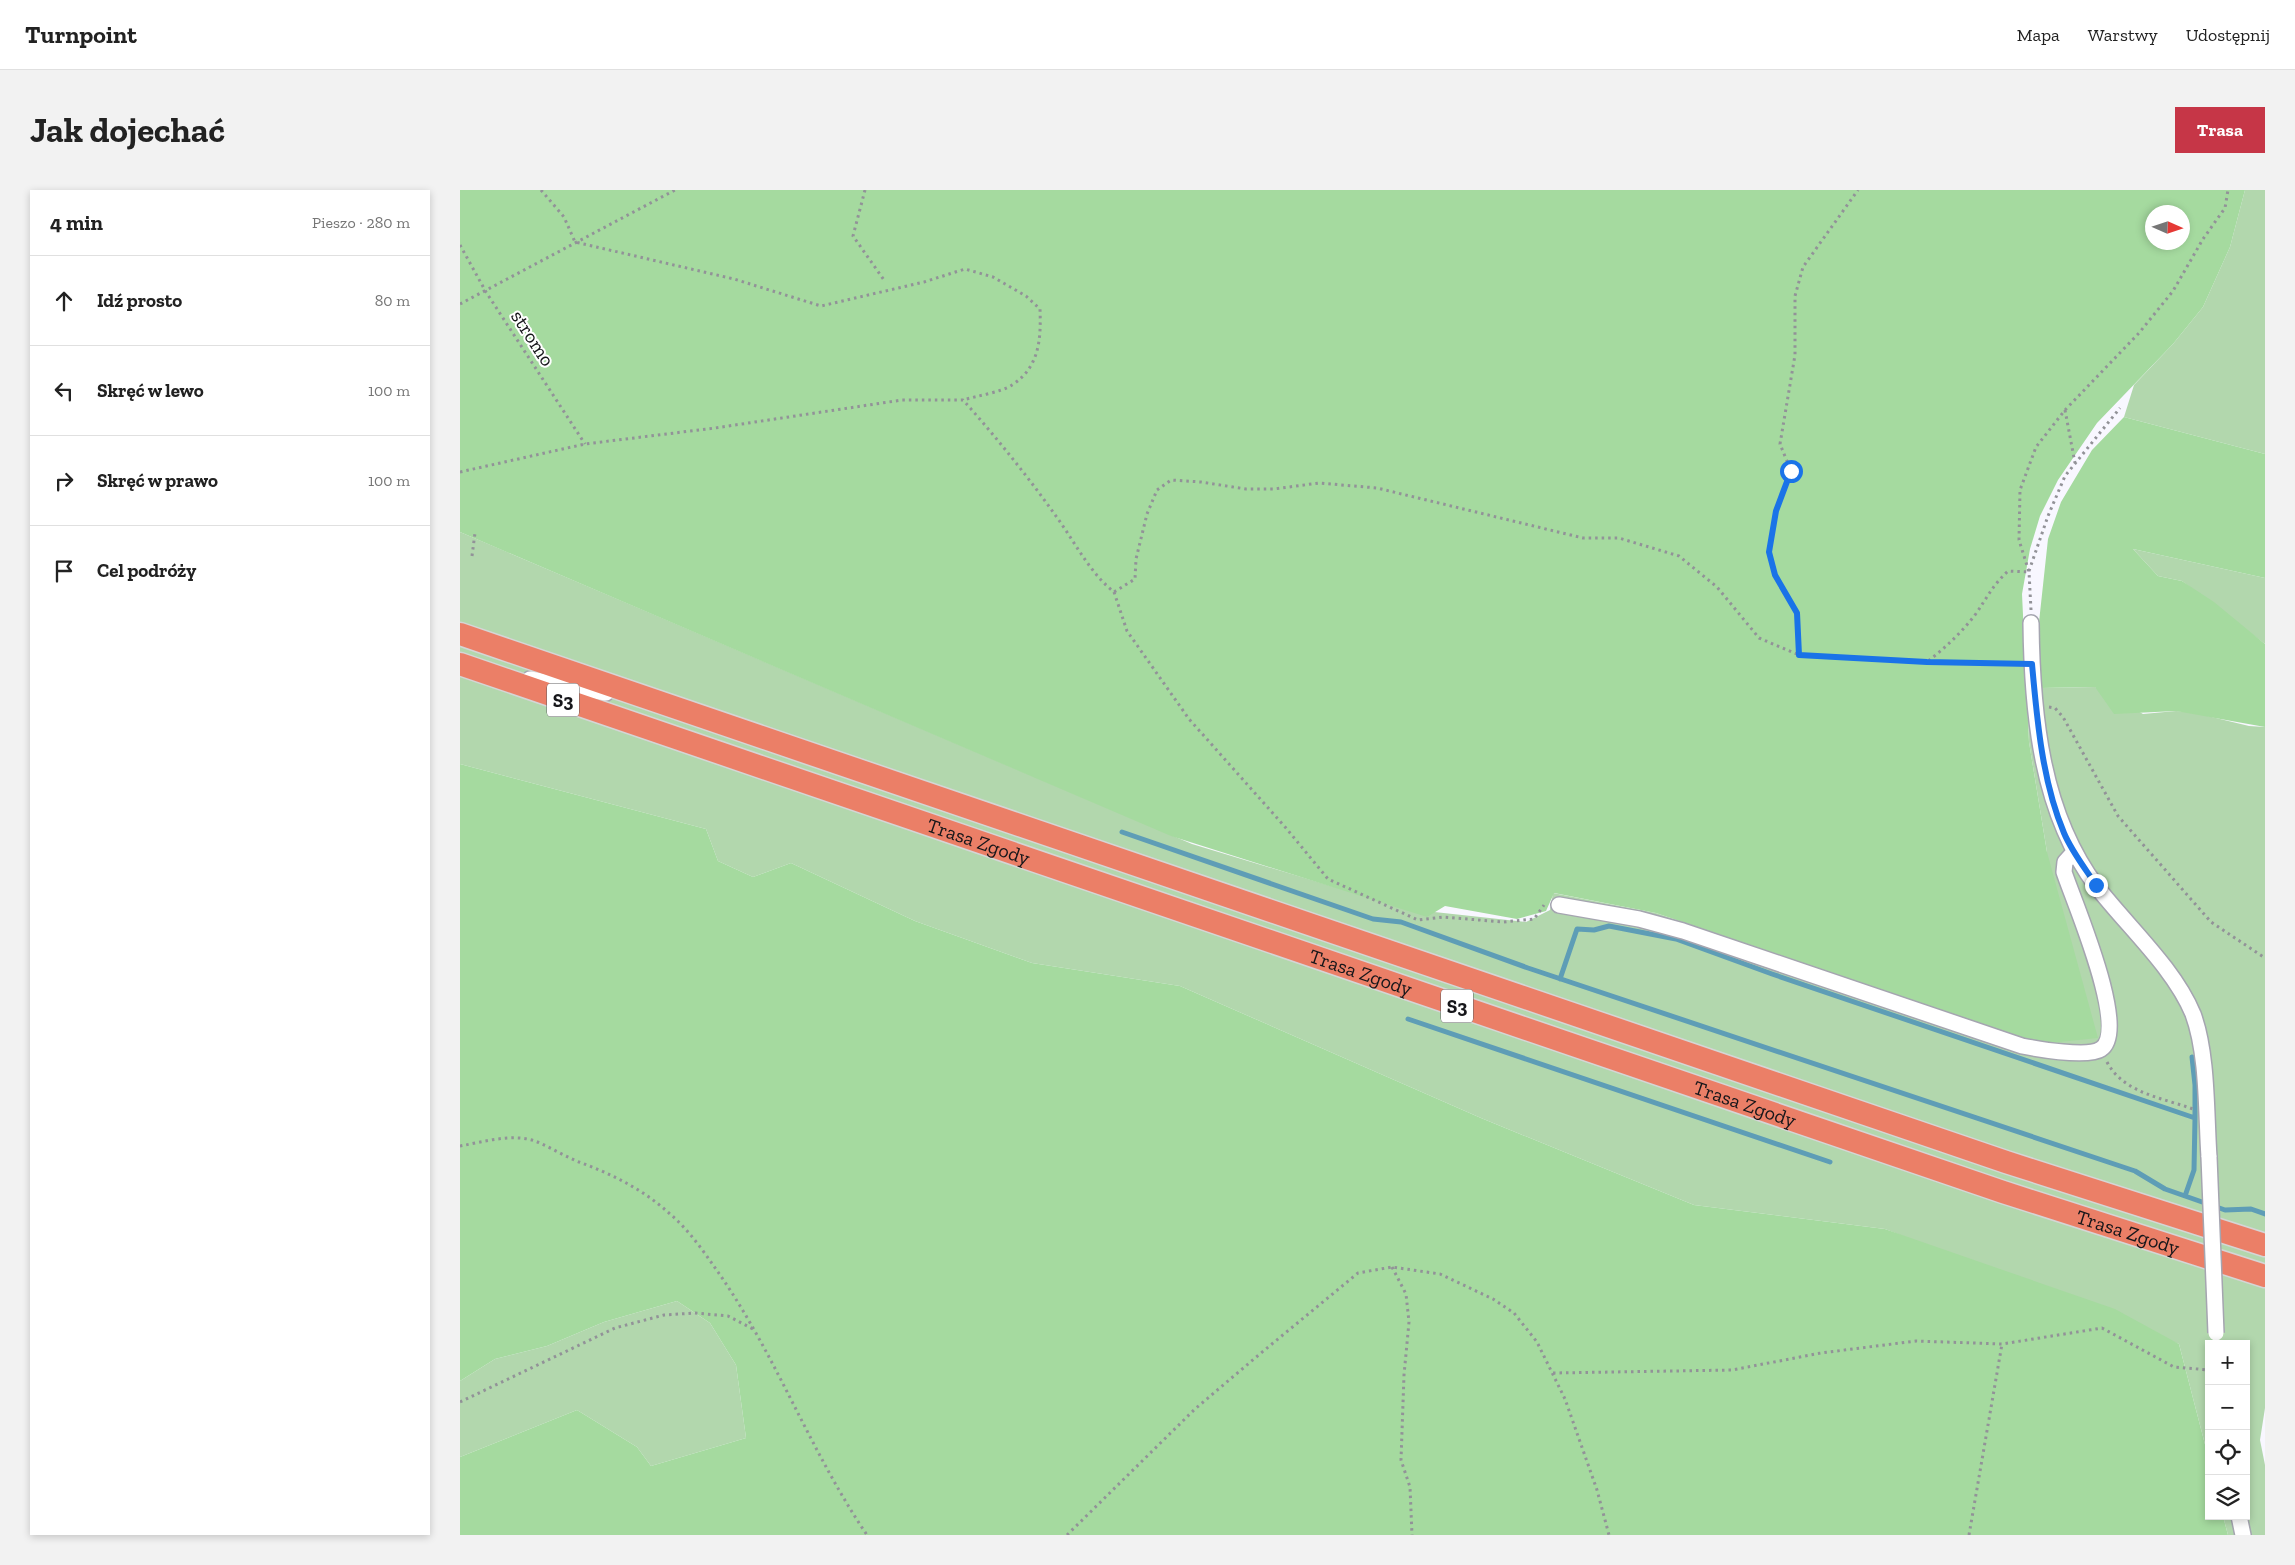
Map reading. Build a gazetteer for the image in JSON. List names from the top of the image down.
{
  "streets": {
    "highway": ["S3", "Trasa Zgody"],
    "path": ["stromo"]
  },
  "north": "right",
  "page": {
    "header": "Turnpoint",
    "nav": ["Mapa", "Warstwy", "Udostępnij"],
    "buttons": "Trasa",
    "title": "Jak dojechać",
    "heading": ["4 min", "Pieszo · 280 m"],
    "list": [
      ["Idź prosto", "80 m"],
      ["Skręć w lewo", "100 m"],
      ["Skręć w prawo", "100 m"],
      "Cel podróży"
    ],
    "map_buttons": ["+", "−"]
  }
}
